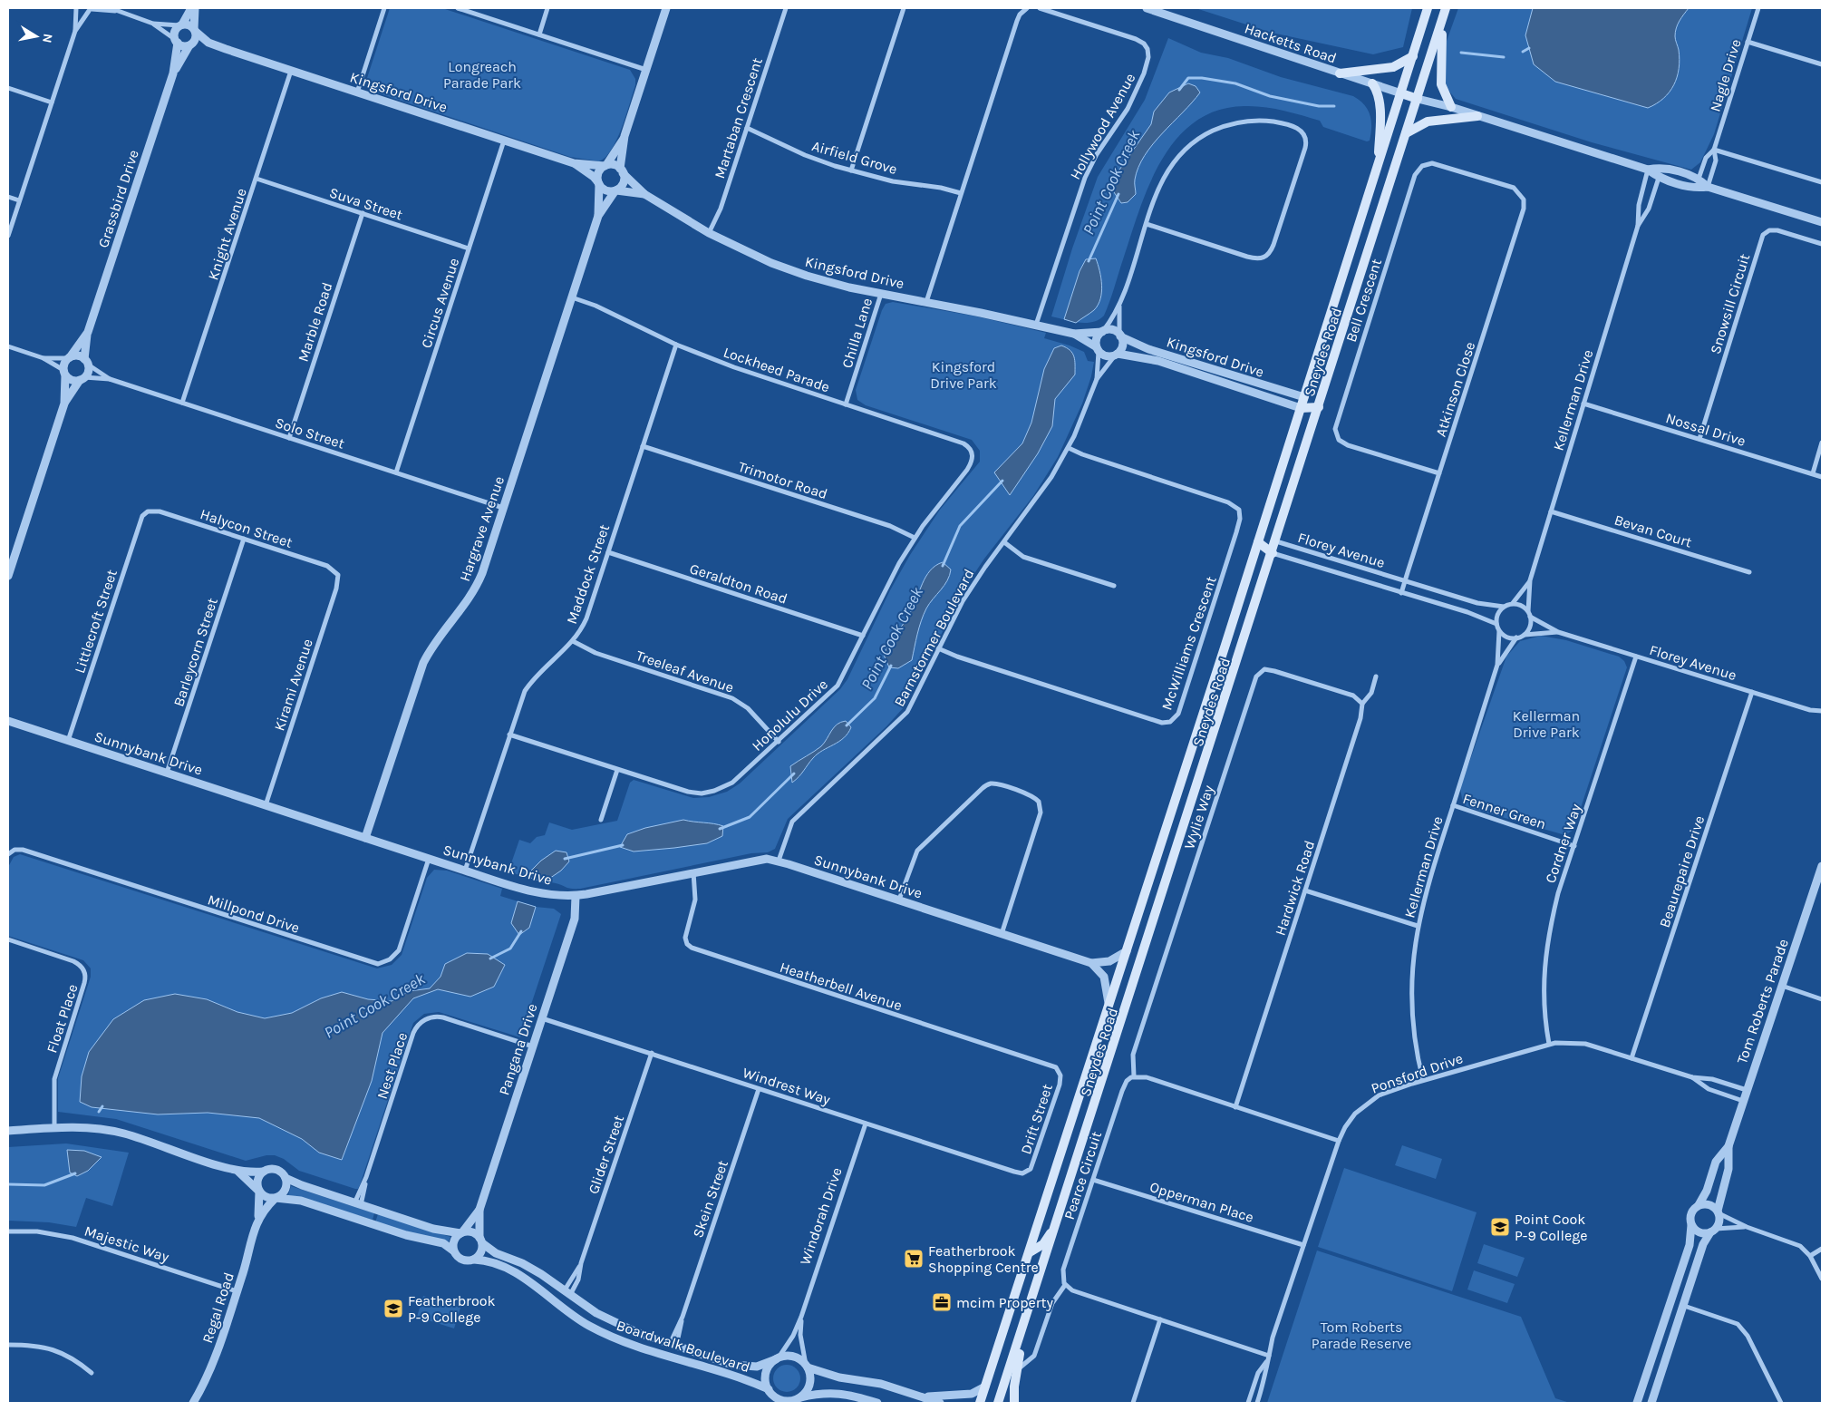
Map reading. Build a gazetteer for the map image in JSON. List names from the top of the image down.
{
  "streets": {
    "main road": ["Sneydes Road"],
    "street": [
      "Hacketts Road",
      "Nagle Drive",
      "Kingsford Drive",
      "Martaban Crescent",
      "Hollywood Avenue",
      "Airfield Grove",
      "Grassbird Drive",
      "Suva Street",
      "Knight Avenue",
      "Bell Crescent",
      "Circus Avenue",
      "Snowsill Circuit",
      "Marble Road",
      "Chilla Lane",
      "Lockheed Parade",
      "Atkinson Close",
      "Kellerman Drive",
      "Nossal Drive",
      "Solo Street",
      "Trimotor Road",
      "Halycon Street",
      "Hargrave Avenue",
      "Bevan Court",
      "Florey Avenue",
      "Maddock Street",
      "Geraldton Road",
      "Littlecroft Street",
      "Barnstormer Boulevard",
      "McWilliams Crescent",
      "Barleycorn Street",
      "Treeleaf Avenue",
      "Kirami Avenue",
      "Honolulu Drive",
      "Sunnybank Drive",
      "Fenner Green",
      "Wylie Way",
      "Cordner Way",
      "Beaurepaire Drive",
      "Hardwick Road",
      "Millpond Drive",
      "Heatherbell Avenue",
      "Tom Roberts Parade",
      "Float Place",
      "Pangana Drive",
      "Nest Place",
      "Ponsford Drive",
      "Windrest Way",
      "Drift Street",
      "Glider Street",
      "Pearce Circuit",
      "Skein Street",
      "Opperman Place",
      "Windorah Drive",
      "Majestic Way",
      "Regal Road",
      "Boardwalk Boulevard"
    ]
  },
  "crossings": [
    ["Hacketts Road", "Sneydes Road"],
    ["Kingsford Drive", "Martaban Crescent"],
    ["Kingsford Drive", "Hollywood Avenue"],
    ["Kingsford Drive", "Grassbird Drive"],
    ["Kingsford Drive", "Knight Avenue"],
    ["Kingsford Drive", "Circus Avenue"],
    ["Kingsford Drive", "Chilla Lane"],
    ["Kingsford Drive", "Sneydes Road"],
    ["Kingsford Drive", "Hargrave Avenue"],
    ["Kingsford Drive", "Barnstormer Boulevard"],
    ["Martaban Crescent", "Airfield Grove"],
    ["Grassbird Drive", "Solo Street"],
    ["Suva Street", "Knight Avenue"],
    ["Suva Street", "Circus Avenue"],
    ["Suva Street", "Marble Road"],
    ["Knight Avenue", "Solo Street"],
    ["Bell Crescent", "Atkinson Close"],
    ["Circus Avenue", "Solo Street"],
    ["Snowsill Circuit", "Nossal Drive"],
    ["Marble Road", "Solo Street"],
    ["Chilla Lane", "Lockheed Parade"],
    ["Sneydes Road", "Florey Avenue"],
    ["Sneydes Road", "Sunnybank Drive"],
    ["Lockheed Parade", "Hargrave Avenue"],
    ["Lockheed Parade", "Maddock Street"],
    ["Lockheed Parade", "Honolulu Drive"],
    ["Atkinson Close", "Florey Avenue"],
    ["Kellerman Drive", "Nossal Drive"],
    ["Kellerman Drive", "Bevan Court"],
    ["Kellerman Drive", "Florey Avenue"],
    ["Kellerman Drive", "Fenner Green"],
    ["Kellerman Drive", "Ponsford Drive"],
    ["Solo Street", "Hargrave Avenue"],
    ["Trimotor Road", "Maddock Street"],
    ["Trimotor Road", "Honolulu Drive"],
    ["Halycon Street", "Littlecroft Street"],
    ["Halycon Street", "Barleycorn Street"],
    ["Halycon Street", "Kirami Avenue"],
    ["Hargrave Avenue", "Sunnybank Drive"],
    ["Florey Avenue", "Cordner Way"],
    ["Florey Avenue", "Beaurepaire Drive"],
    ["Maddock Street", "Geraldton Road"],
    ["Maddock Street", "Treeleaf Avenue"],
    ["Maddock Street", "Honolulu Drive"],
    ["Maddock Street", "Sunnybank Drive"],
    ["Geraldton Road", "Honolulu Drive"],
    ["Littlecroft Street", "Sunnybank Drive"],
    ["Barnstormer Boulevard", "McWilliams Crescent"],
    ["Barnstormer Boulevard", "Sunnybank Drive"],
    ["Barleycorn Street", "Sunnybank Drive"],
    ["Treeleaf Avenue", "Honolulu Drive"],
    ["Kirami Avenue", "Sunnybank Drive"],
    ["Sunnybank Drive", "Millpond Drive"],
    ["Sunnybank Drive", "Heatherbell Avenue"],
    ["Sunnybank Drive", "Pangana Drive"],
    ["Fenner Green", "Cordner Way"],
    ["Wylie Way", "Hardwick Road"],
    ["Wylie Way", "Pearce Circuit"],
    ["Cordner Way", "Ponsford Drive"],
    ["Beaurepaire Drive", "Ponsford Drive"],
    ["Heatherbell Avenue", "Drift Street"],
    ["Tom Roberts Parade", "Ponsford Drive"],
    ["Pangana Drive", "Nest Place"],
    ["Pangana Drive", "Windrest Way"],
    ["Pangana Drive", "Boardwalk Boulevard"],
    ["Ponsford Drive", "Opperman Place"],
    ["Windrest Way", "Drift Street"],
    ["Windrest Way", "Glider Street"],
    ["Windrest Way", "Skein Street"],
    ["Windrest Way", "Windorah Drive"],
    ["Glider Street", "Boardwalk Boulevard"],
    ["Pearce Circuit", "Opperman Place"],
    ["Skein Street", "Boardwalk Boulevard"],
    ["Windorah Drive", "Boardwalk Boulevard"],
    ["Majestic Way", "Regal Road"]
  ],
  "water": ["Point Cook Creek"],
  "parks": [
    "Longreach Parade Park",
    "Kingsford Drive Park",
    "Kellerman Drive Park",
    "Tom Roberts Parade Reserve"
  ],
  "places": {
    "school or university": ["Point Cook P-9 College", "Featherbrook P-9 College"],
    "supermarket": ["Featherbrook Shopping Centre"],
    "office": ["mcim Property"]
  },
  "north": "right"
}
